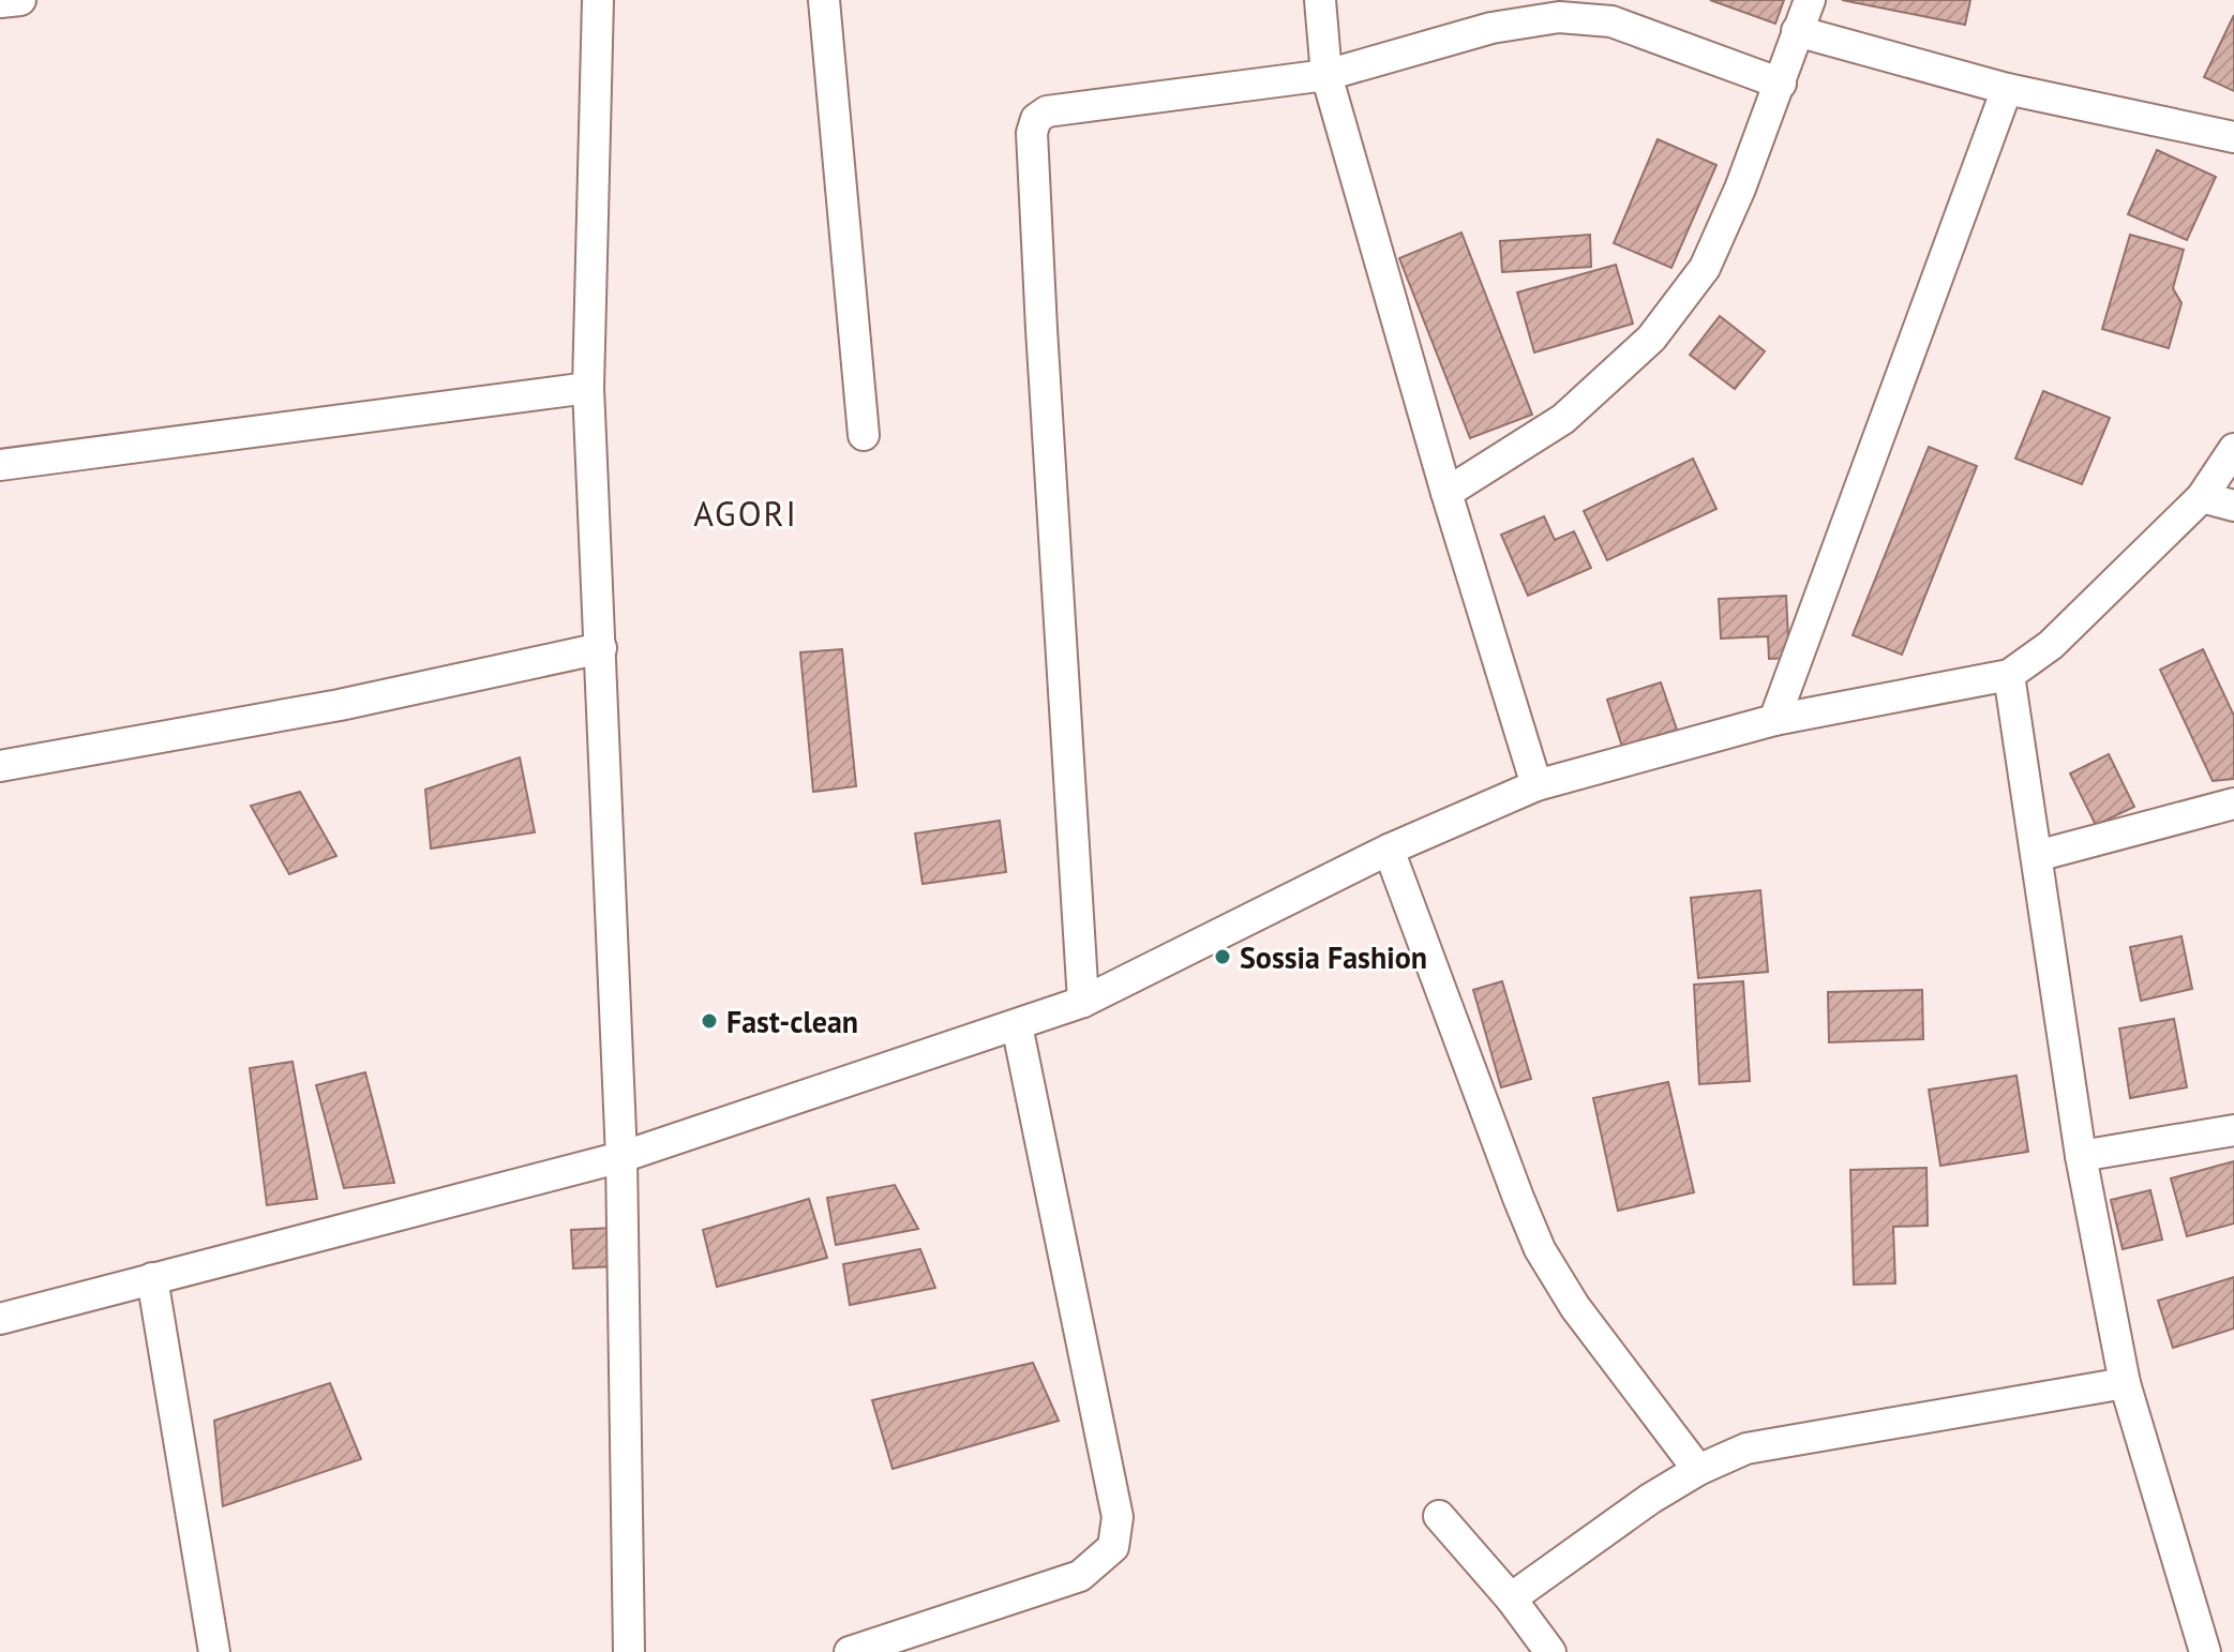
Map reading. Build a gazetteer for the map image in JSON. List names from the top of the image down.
{
  "districts": ["AGORI"],
  "places": ["Sossia Fashion", "Fast-clean"]
}
